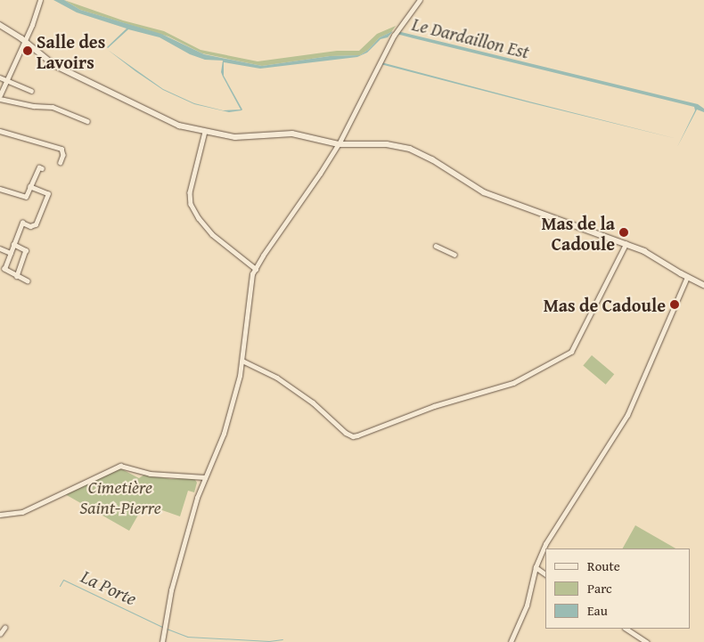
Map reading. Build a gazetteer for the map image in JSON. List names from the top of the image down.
{
  "water": ["Le Dardaillon Est", "La Porte"],
  "parks": ["Cimetière Saint-Pierre"],
  "places": ["Salle des Lavoirs", "Mas de la Cadoule", "Mas de Cadoule"],
  "legend": ["Route", "Parc", "Eau"]
}
